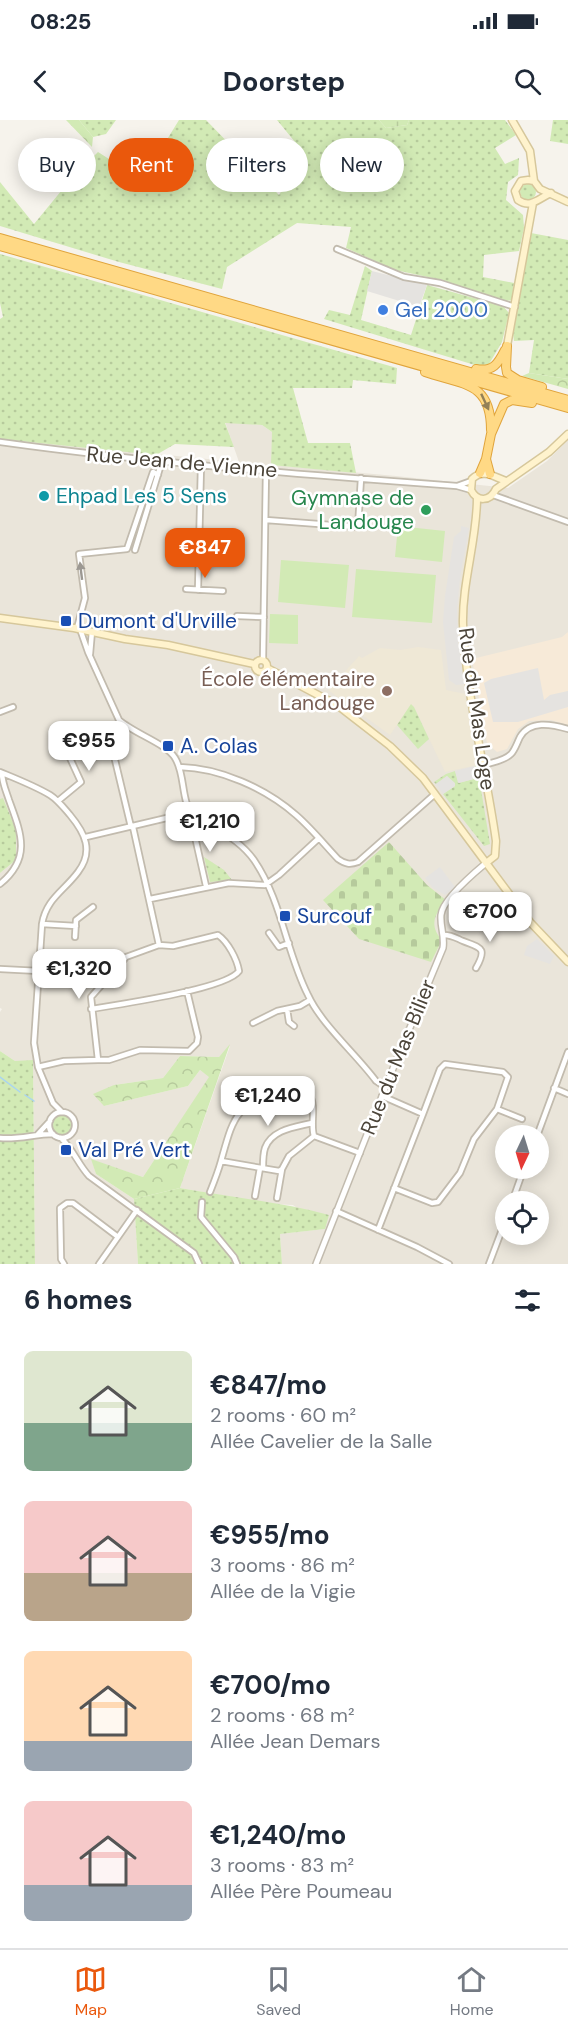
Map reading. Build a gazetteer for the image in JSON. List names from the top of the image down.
{
  "streets": {
    "main road": ["Rue du Mas Loge"],
    "street": ["Rue Jean de Vienne", "Rue du Mas Bilier"]
  },
  "crossings": [
    ["Rue Jean de Vienne", "Rue du Mas Loge"],
    ["Rue du Mas Loge", "Rue du Mas Bilier"]
  ],
  "places": {
    "other": [
      "Gel 2000",
      "Ehpad Les 5 Sens",
      "Gymnase de Landouge",
      "École élémentaire Landouge"
    ],
    "transit": [
      "Dumont d'Urville",
      "A. Colas",
      "Surcouf",
      "Val Pré Vert"
    ]
  },
  "north": "bottom",
  "page": {
    "status": "08:25",
    "header": "Doorstep",
    "chip": [
      "Buy",
      "Rent",
      "Filters",
      "New"
    ],
    "price": [
      "€847",
      "€955",
      "€1,210",
      "€700",
      "€1,320",
      "€1,240"
    ],
    "heading": "6 homes",
    "list": [
      {
        "name": "€847/mo",
        "note": "2 rooms · 60 m² · Allée Cavelier de la Salle"
      },
      {
        "name": "€955/mo",
        "note": "3 rooms · 86 m² · Allée de la Vigie"
      },
      {
        "name": "€700/mo",
        "note": "2 rooms · 68 m² · Allée Jean Demars"
      },
      {
        "name": "€1,240/mo",
        "note": "3 rooms · 83 m² · Allée Père Poumeau"
      }
    ],
    "tabs": ["Map", "Saved", "Home"]
  }
}
